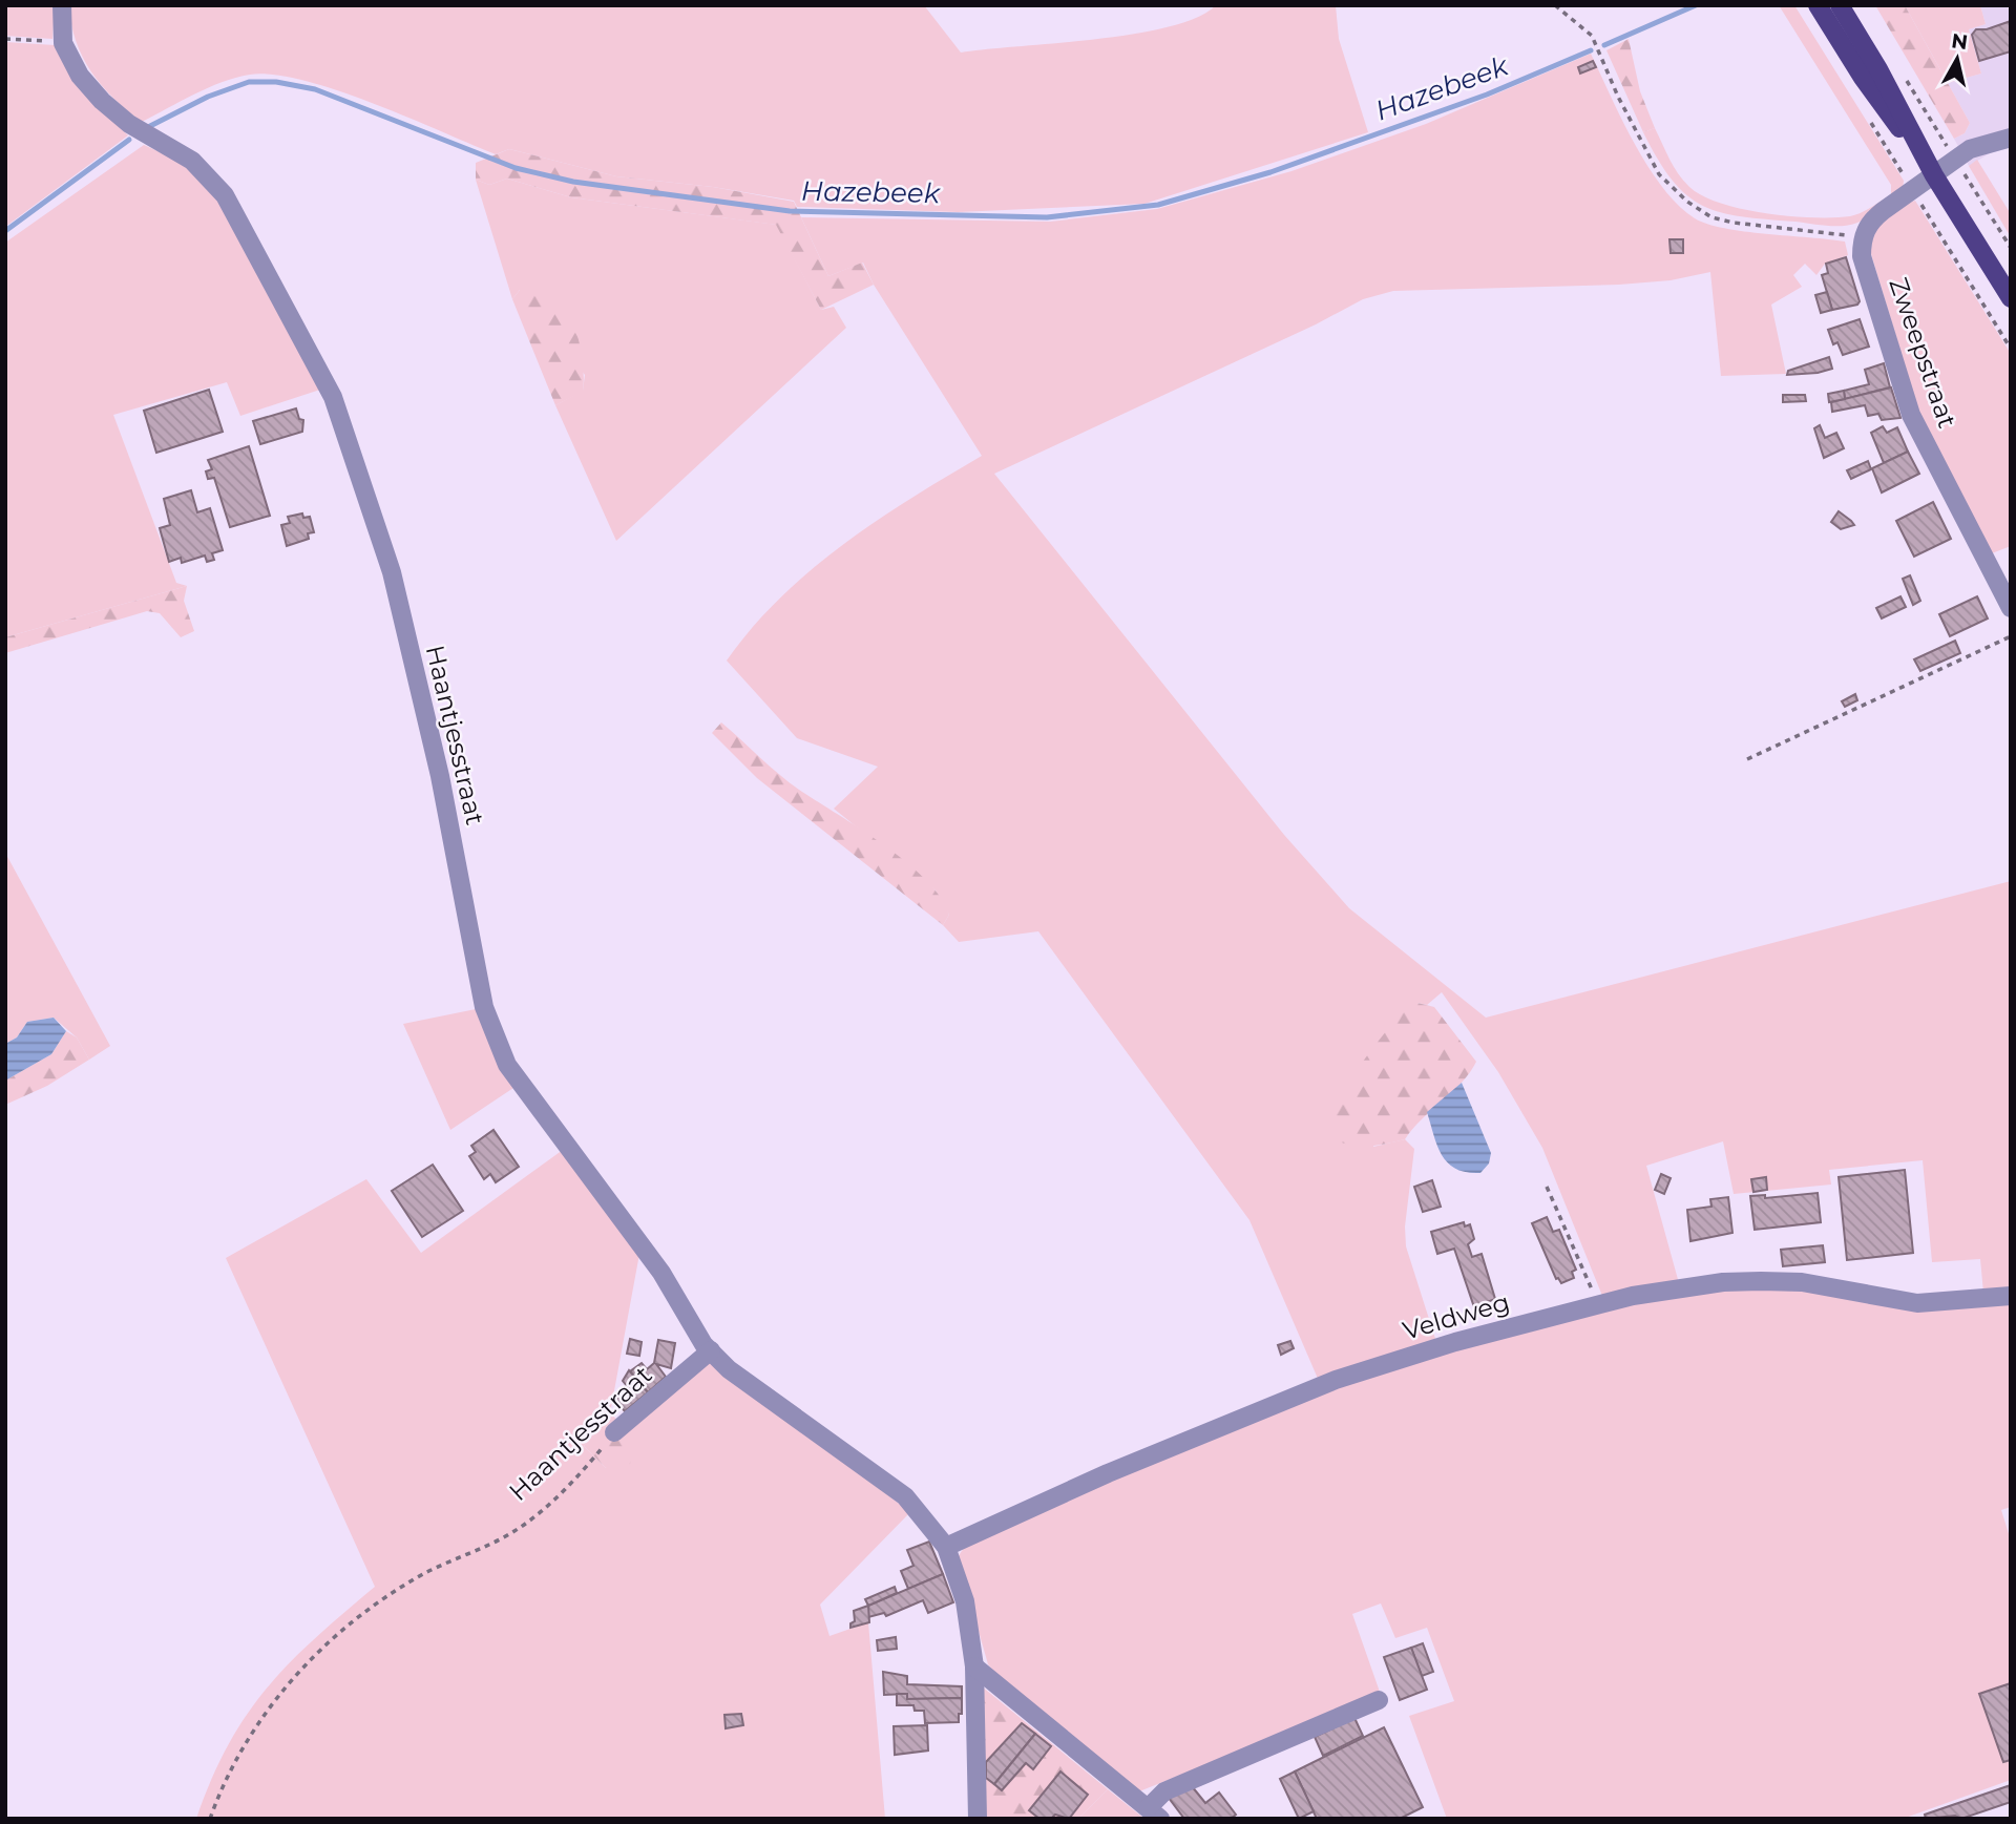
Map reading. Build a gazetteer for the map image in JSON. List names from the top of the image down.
{
  "streets": {
    "street": ["Zweepstraat", "Haantjesstraat", "Veldweg"]
  },
  "crossings": [
    ["Haantjesstraat", "Veldweg"]
  ],
  "water": ["Hazebeek"],
  "north": "top"
}
